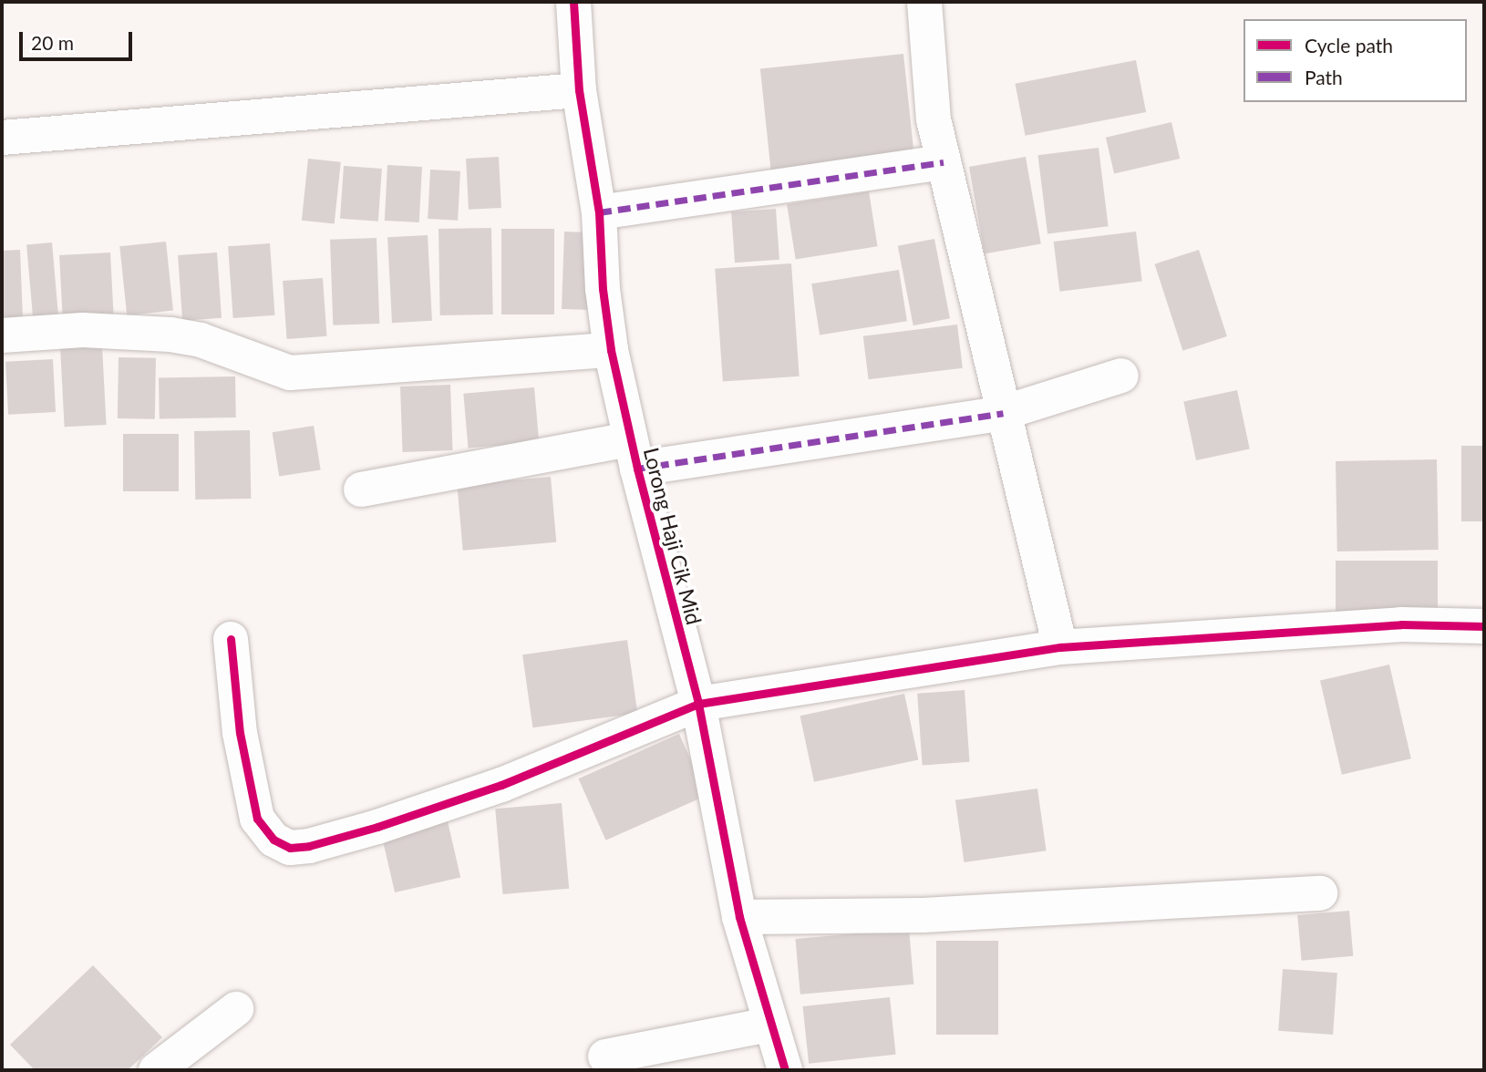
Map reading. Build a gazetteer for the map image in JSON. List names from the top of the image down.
{
  "streets": {
    "street": ["Lorong Haji Cik Mid"]
  },
  "legend": ["Cycle path", "Path"],
  "scale_bar": "20 m"
}
